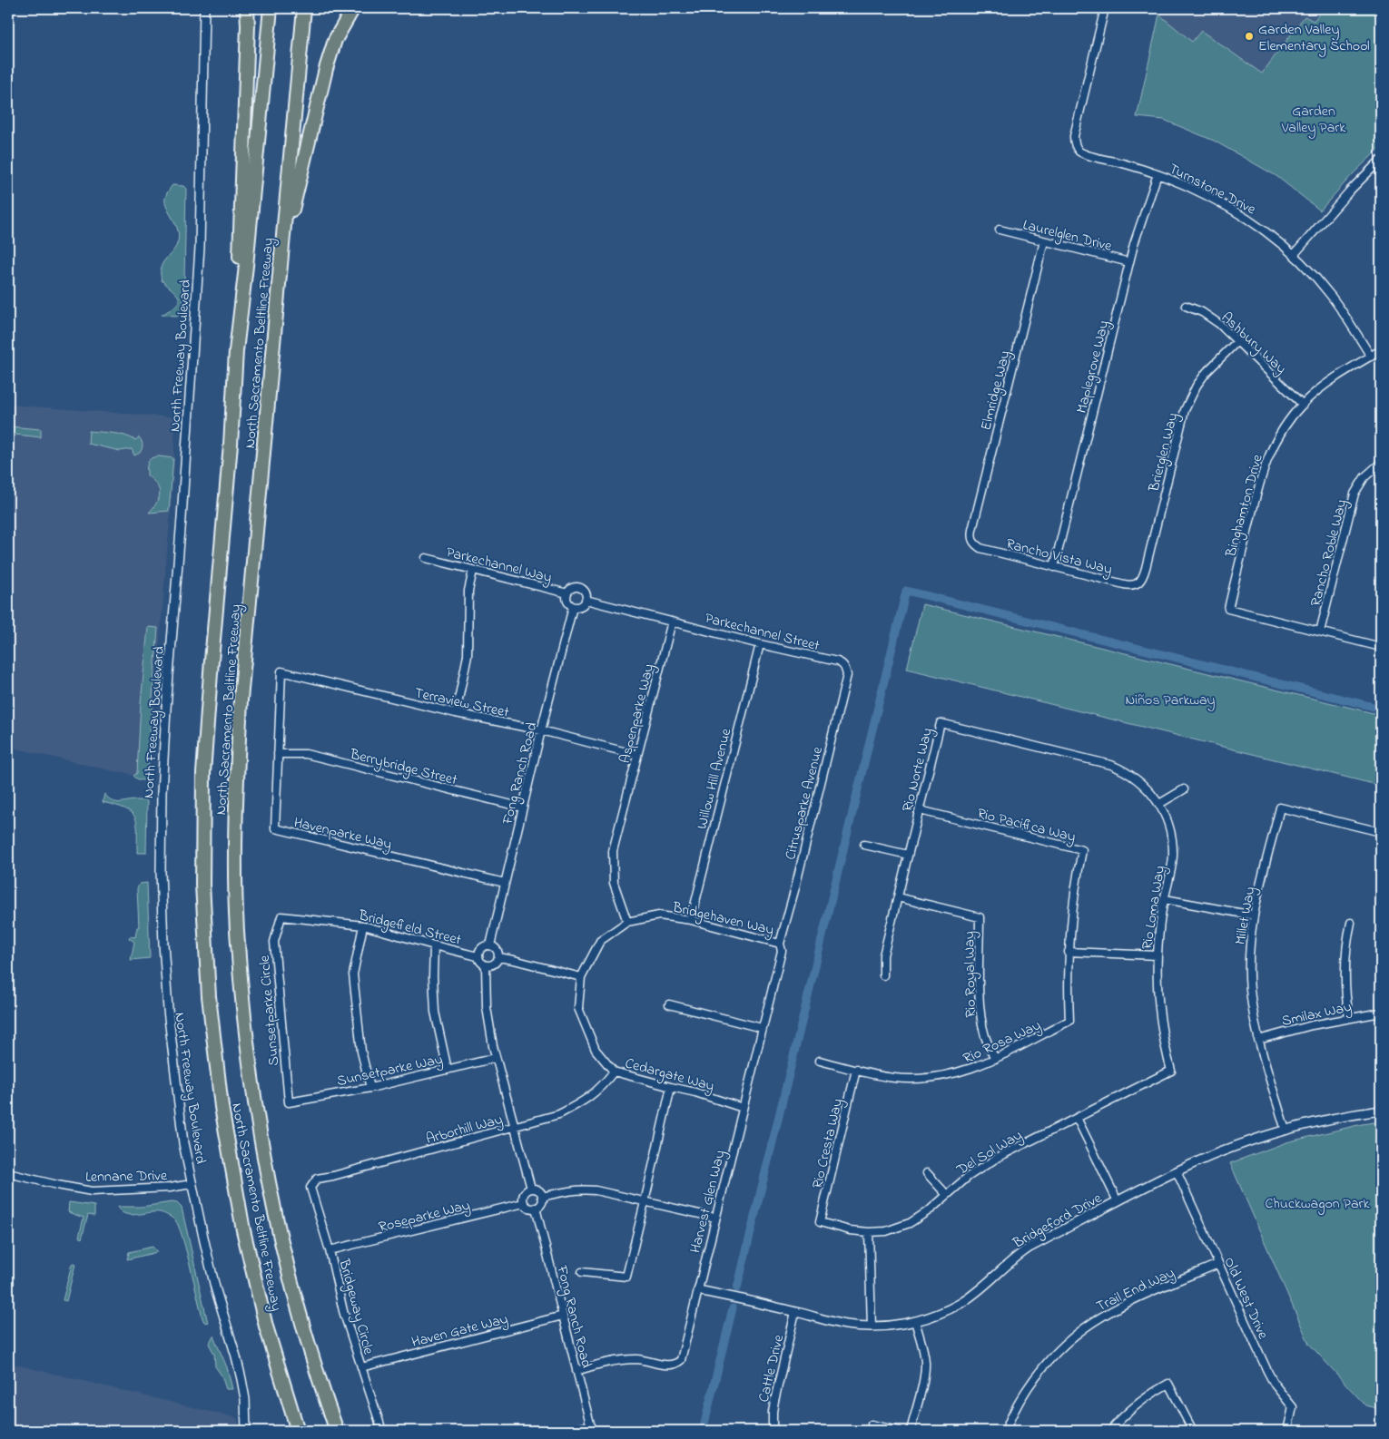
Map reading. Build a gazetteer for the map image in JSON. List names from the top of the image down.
{
  "streets": {
    "highway": ["North Sacramento Beltline Freeway"],
    "street": [
      "Turnstone Drive",
      "Laurelglen Drive",
      "Ashbury Way",
      "North Freeway Boulevard",
      "Maplegrove Way",
      "Elmridge Way",
      "Brierglen Way",
      "Binghamton Drive",
      "Rancho Roble Way",
      "Rancho Vista Way",
      "Parkechannel Way",
      "Parkechannel Street",
      "Terraview Street",
      "Aspenparke Way",
      "Berrybridge Street",
      "Rio Norte Way",
      "Fong Ranch Road",
      "Willow Hill Avenue",
      "Citrusparke Avenue",
      "Rio Pacifica Way",
      "Havenparke Way",
      "Rio Loma Way",
      "Millet Way",
      "Bridgehaven Way",
      "Bridgefield Street",
      "Rio Royal Way",
      "Sunsetparke Circle",
      "Smilax Way",
      "Rio Rosa Way",
      "Sunsetparke Way",
      "Cedargate Way",
      "Arborhill Way",
      "Rio Cresta Way",
      "Del Sol Way",
      "Lennane Drive",
      "Harvest Glen Way",
      "Roseparke Way",
      "Bridgeford Drive",
      "Trail End Way",
      "Old West Drive",
      "Bridgeway Circle",
      "Haven Gate Way",
      "Cattle Drive"
    ]
  },
  "crossings": [
    ["Turnstone Drive", "Maplegrove Way"],
    ["Turnstone Drive", "Binghamton Drive"],
    ["Laurelglen Drive", "Maplegrove Way"],
    ["Laurelglen Drive", "Elmridge Way"],
    ["Ashbury Way", "Brierglen Way"],
    ["Ashbury Way", "Binghamton Drive"],
    ["North Freeway Boulevard", "Lennane Drive"],
    ["Maplegrove Way", "Rancho Vista Way"],
    ["Elmridge Way", "Rancho Vista Way"],
    ["Brierglen Way", "Rancho Vista Way"],
    ["Binghamton Drive", "Rancho Roble Way"],
    ["Parkechannel Way", "Fong Ranch Road"],
    ["Parkechannel Street", "Aspenparke Way"],
    ["Parkechannel Street", "Willow Hill Avenue"],
    ["Parkechannel Street", "Citrusparke Avenue"],
    ["Terraview Street", "Aspenparke Way"],
    ["Terraview Street", "Fong Ranch Road"],
    ["Terraview Street", "Havenparke Way"],
    ["Aspenparke Way", "Bridgehaven Way"],
    ["Berrybridge Street", "Fong Ranch Road"],
    ["Berrybridge Street", "Havenparke Way"],
    ["Rio Norte Way", "Rio Pacifica Way"],
    ["Rio Norte Way", "Rio Loma Way"],
    ["Rio Norte Way", "Rio Royal Way"],
    ["Fong Ranch Road", "Havenparke Way"],
    ["Fong Ranch Road", "Bridgefield Street"],
    ["Fong Ranch Road", "Harvest Glen Way"],
    ["Fong Ranch Road", "Roseparke Way"],
    ["Fong Ranch Road", "Haven Gate Way"],
    ["Willow Hill Avenue", "Bridgehaven Way"],
    ["Citrusparke Avenue", "Bridgehaven Way"],
    ["Citrusparke Avenue", "Harvest Glen Way"],
    ["Rio Pacifica Way", "Rio Rosa Way"],
    ["Rio Loma Way", "Del Sol Way"],
    ["Millet Way", "Smilax Way"],
    ["Millet Way", "Bridgeford Drive"],
    ["Bridgehaven Way", "Cedargate Way"],
    ["Bridgehaven Way", "Harvest Glen Way"],
    ["Bridgefield Street", "Sunsetparke Circle"],
    ["Rio Royal Way", "Rio Rosa Way"],
    ["Sunsetparke Circle", "Sunsetparke Way"],
    ["Rio Rosa Way", "Rio Cresta Way"],
    ["Cedargate Way", "Arborhill Way"],
    ["Cedargate Way", "Harvest Glen Way"],
    ["Arborhill Way", "Bridgeway Circle"],
    ["Rio Cresta Way", "Del Sol Way"],
    ["Harvest Glen Way", "Bridgeford Drive"],
    ["Roseparke Way", "Bridgeway Circle"],
    ["Bridgeford Drive", "Old West Drive"],
    ["Bridgeford Drive", "Cattle Drive"],
    ["Trail End Way", "Old West Drive"],
    ["Bridgeway Circle", "Haven Gate Way"]
  ],
  "parks": ["Garden Valley Park", "Niños Parkway", "Chuckwagon Park"],
  "places": ["Garden Valley Elementary School"]
}
